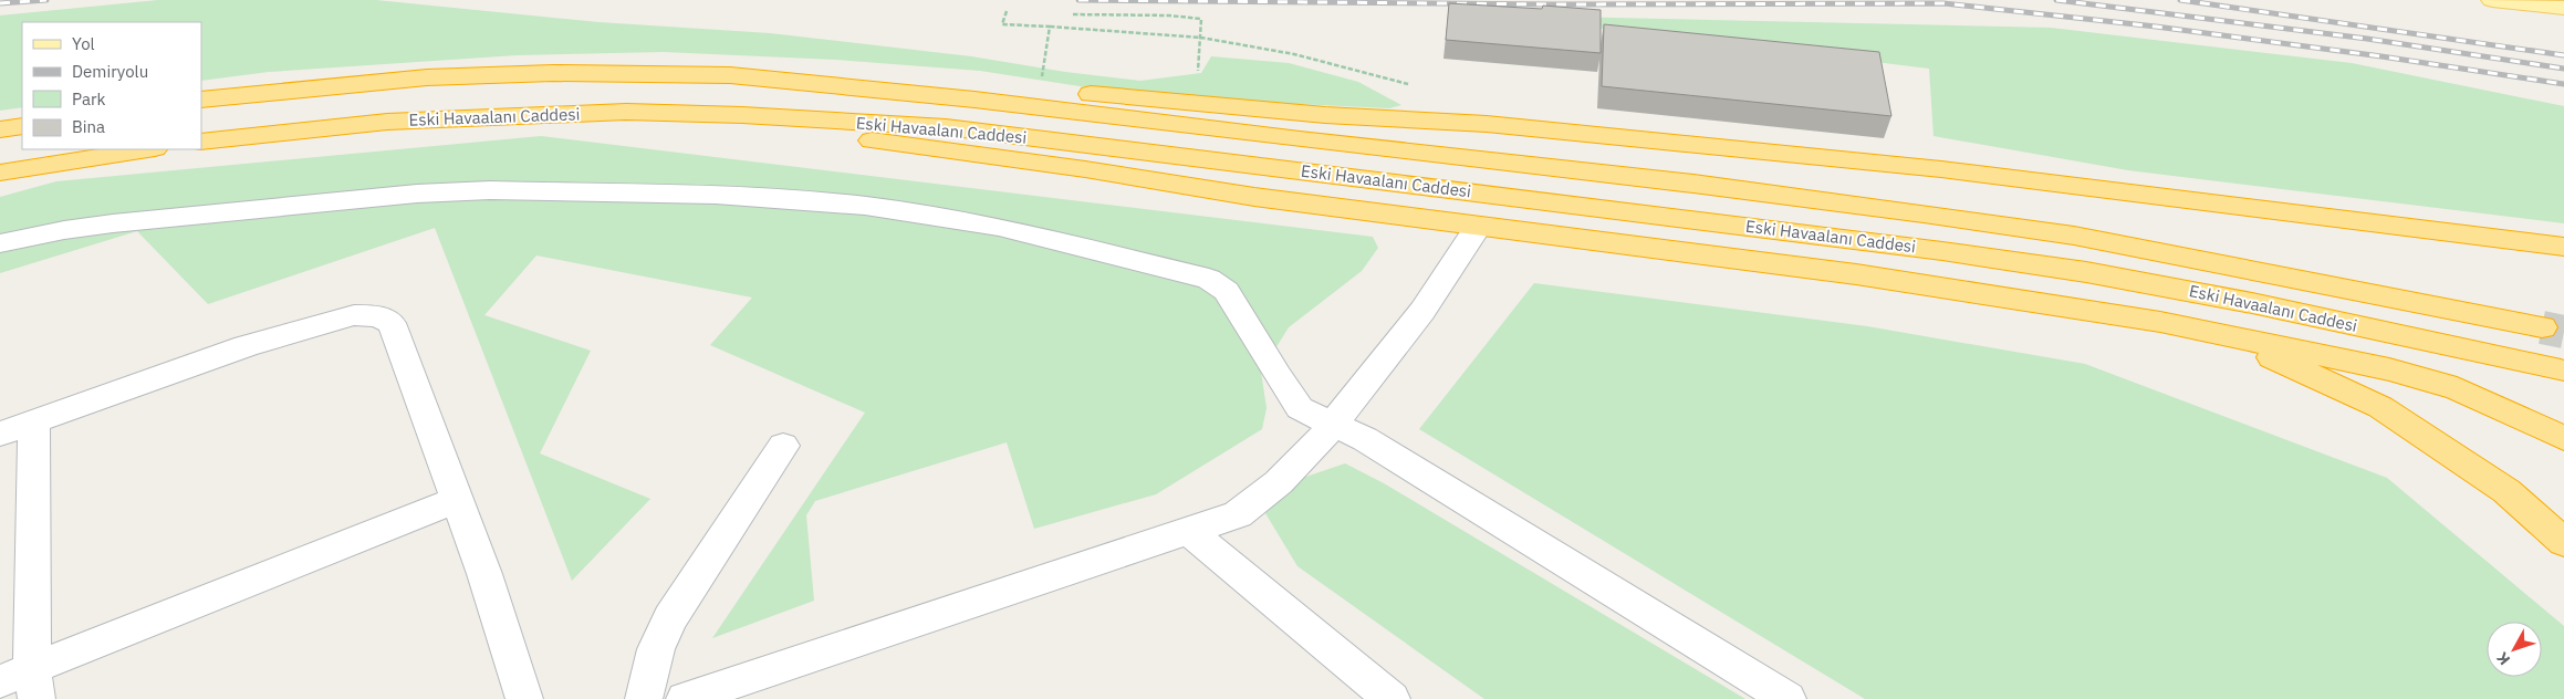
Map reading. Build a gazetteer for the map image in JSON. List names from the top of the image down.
{
  "streets": {
    "highway": ["Eski Havaalanı Caddesi"]
  },
  "legend": [
    "Yol",
    "Demiryolu",
    "Park",
    "Bina"
  ],
  "north": "bottom left"
}
